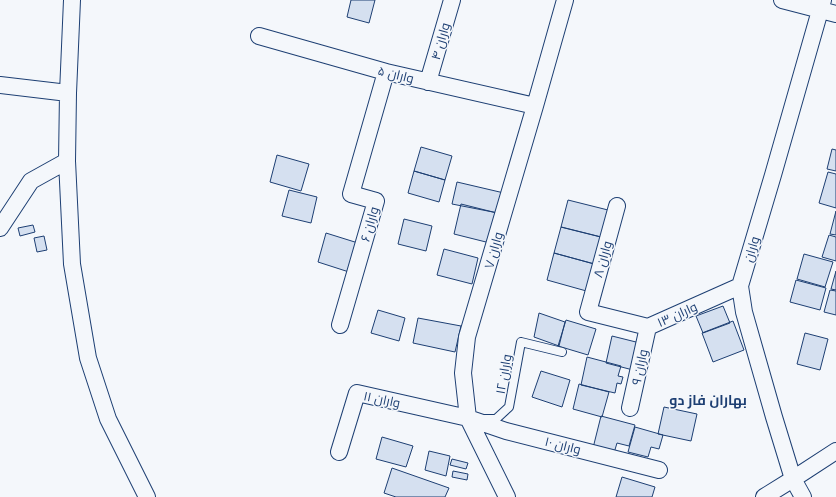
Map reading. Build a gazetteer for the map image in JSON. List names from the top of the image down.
{
  "streets": {
    "street": [
      "واران ۴",
      "واران ۵",
      "واران ۶",
      "واران",
      "واران ۷",
      "واران ۸",
      "واران ۱۳",
      "واران ۹",
      "واران ۱۱",
      "واران ۱۰"
    ],
    "lane": ["واران ۱۲"]
  },
  "crossings": [
    ["واران ۴", "واران ۵"],
    ["واران ۵", "واران ۶"],
    ["واران ۵", "واران ۷"],
    ["واران", "واران ۱۳"],
    ["واران ۷", "واران ۱۲"],
    ["واران ۷", "واران ۱۱"],
    ["واران ۷", "واران ۱۰"],
    ["واران ۸", "واران ۱۳"],
    ["واران ۱۳", "واران ۹"],
    ["واران ۱۲", "واران ۱۱"],
    ["واران ۱۲", "واران ۱۰"],
    ["واران ۱۱", "واران ۱۰"]
  ],
  "districts": ["بهاران فاز دو"]
}
